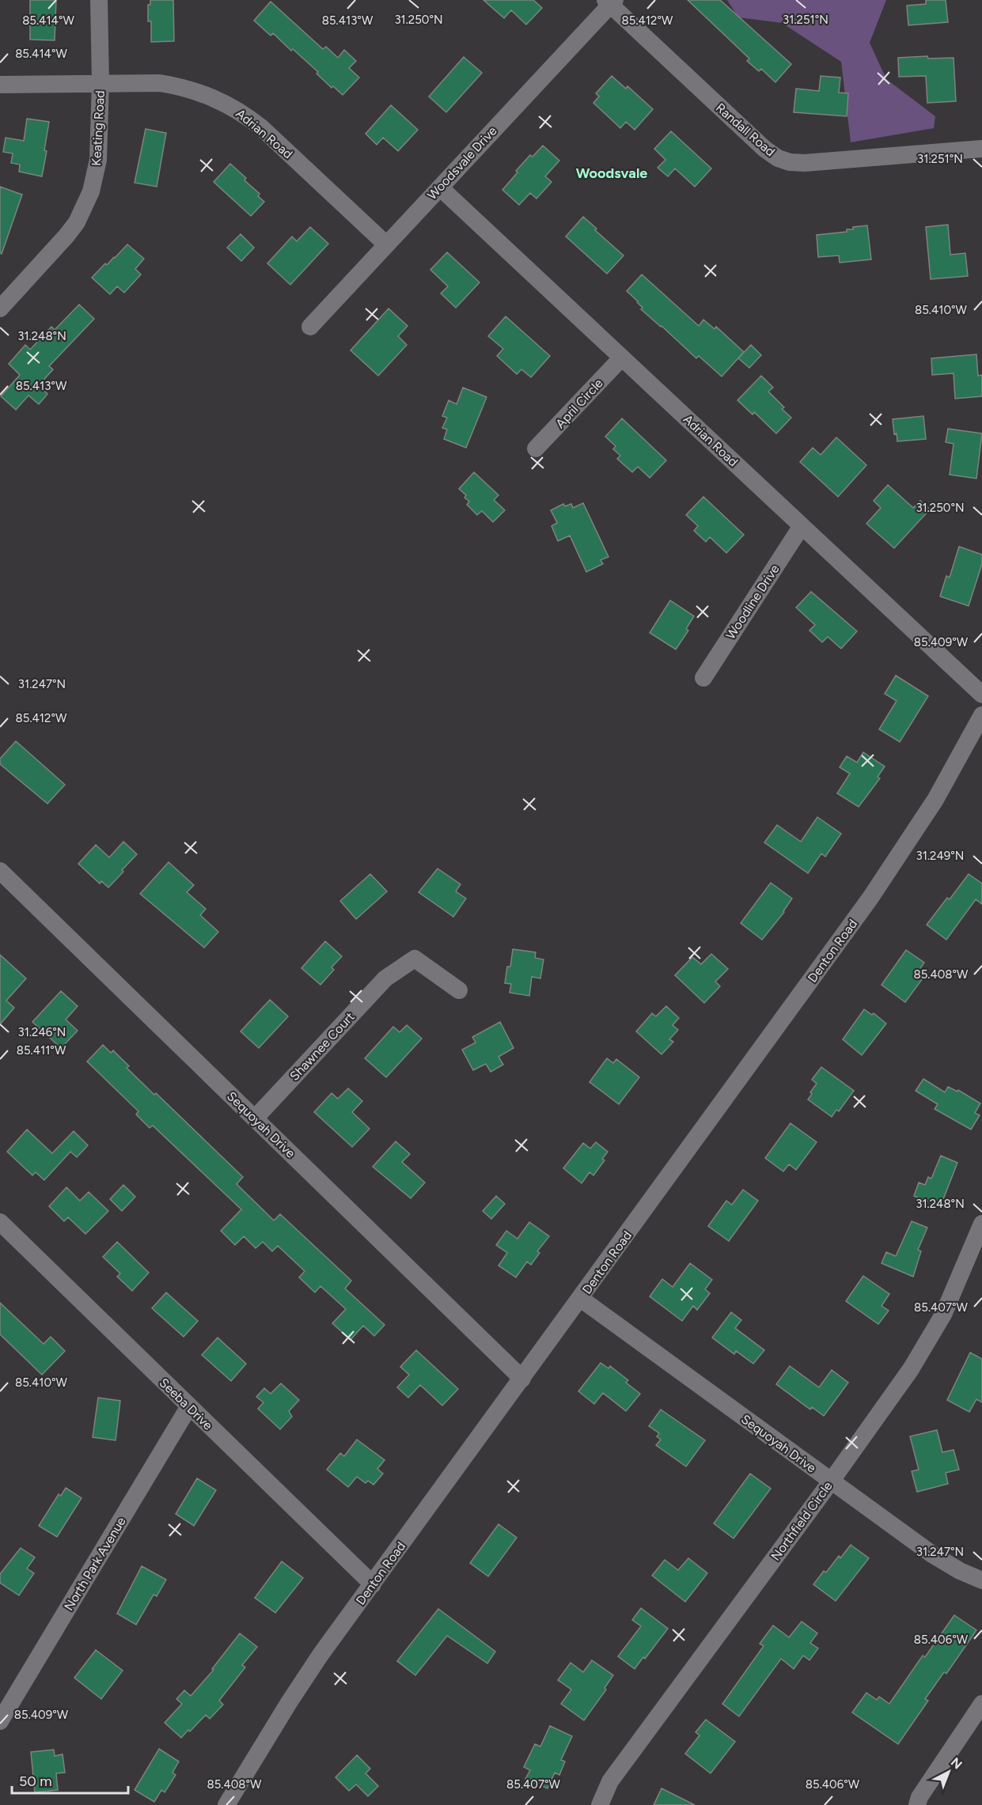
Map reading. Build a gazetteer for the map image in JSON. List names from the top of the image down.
{
  "streets": {
    "street": [
      "Keating Road",
      "Randall Road",
      "Adrian Road",
      "Woodsvale Drive",
      "April Circle",
      "Woodline Drive",
      "Denton Road",
      "Shawnee Court",
      "Sequoyah Drive",
      "Seeba Drive",
      "Northfield Circle",
      "North Park Avenue"
    ]
  },
  "crossings": [
    ["Keating Road", "Adrian Road"],
    ["Randall Road", "Woodsvale Drive"],
    ["Adrian Road", "Woodsvale Drive"],
    ["Adrian Road", "April Circle"],
    ["Adrian Road", "Woodline Drive"],
    ["Denton Road", "Sequoyah Drive"],
    ["Denton Road", "Seeba Drive"],
    ["Shawnee Court", "Sequoyah Drive"],
    ["Sequoyah Drive", "Northfield Circle"],
    ["Seeba Drive", "North Park Avenue"]
  ],
  "districts": ["Woodsvale"],
  "scale_bar": "50 m",
  "north": "top right",
  "coordinates": [
    "31.250°N",
    "31.251°N",
    "85.414°W",
    "85.413°W",
    "85.412°W",
    "85.410°W",
    "31.248°N",
    "85.409°W",
    "31.247°N",
    "31.249°N",
    "85.408°W",
    "31.246°N",
    "85.411°W",
    "85.407°W",
    "85.406°W"
  ]
}
